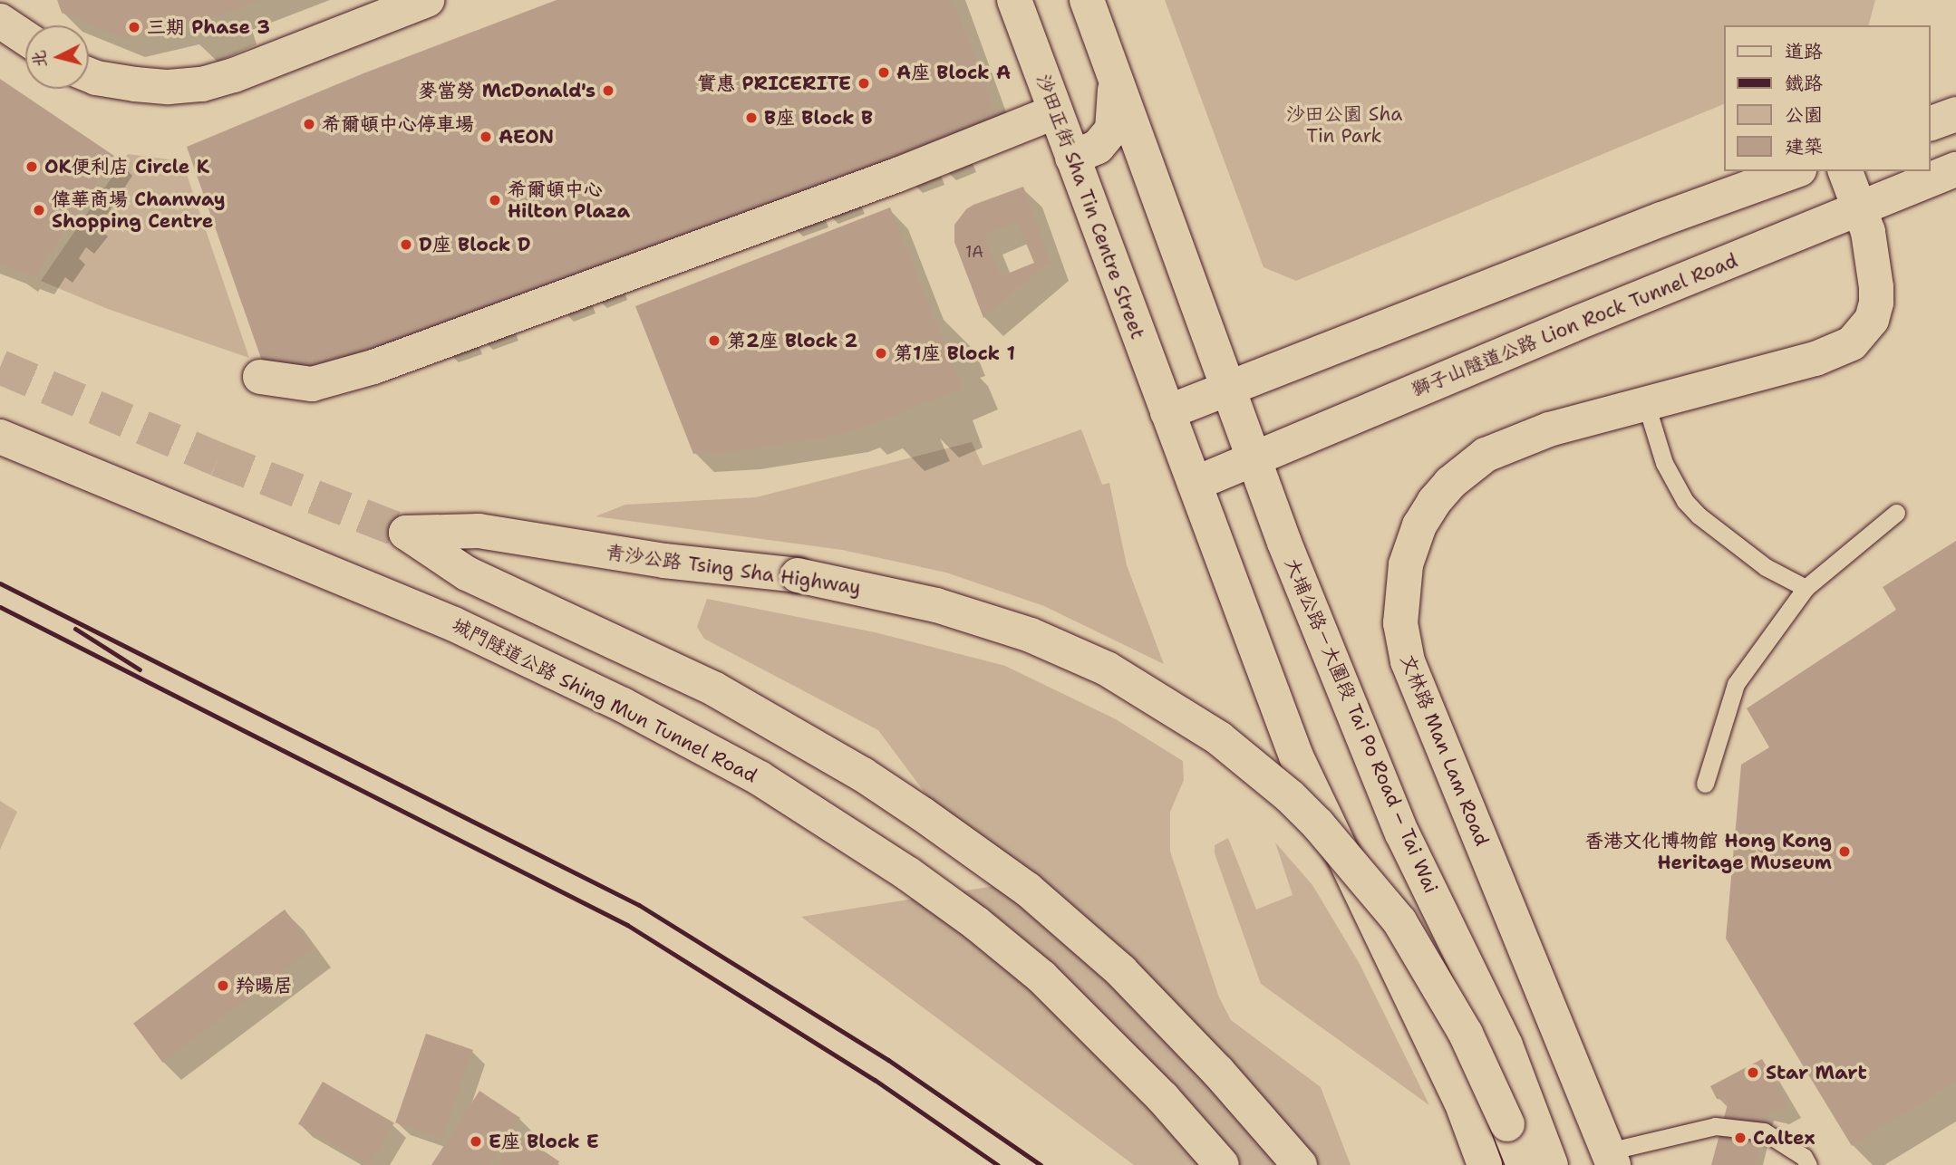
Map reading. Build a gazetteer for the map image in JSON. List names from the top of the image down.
{
  "streets": {
    "main road": [
      "沙田正街 Sha Tin Centre Street",
      "獅子山隧道公路 Lion Rock Tunnel Road",
      "青沙公路 Tsing Sha Highway",
      "城門隧道公路 Shing Mun Tunnel Road",
      "大埔公路－大圍段 Tai Po Road – Tai Wai",
      "文林路 Man Lam Road"
    ]
  },
  "crossings": [
    ["獅子山隧道公路 Lion Rock Tunnel Road", "大埔公路－大圍段 Tai Po Road – Tai Wai"],
    ["獅子山隧道公路 Lion Rock Tunnel Road", "文林路 Man Lam Road"],
    ["青沙公路 Tsing Sha Highway", "大埔公路－大圍段 Tai Po Road – Tai Wai"]
  ],
  "parks": ["沙田公園 Sha Tin Park"],
  "places": [
    "三期 Phase 3",
    "A座 Block A",
    "實惠 PRICERITE",
    "麥當勞 McDonald's",
    "B座 Block B",
    "希爾頓中心停車場",
    "AEON",
    "OK便利店 Circle K",
    "希爾頓中心 Hilton Plaza",
    "偉華商場 Chanway Shopping Centre",
    "D座 Block D",
    "第2座 Block 2",
    "第1座 Block 1",
    "香港文化博物館 Hong Kong Heritage Museum",
    "羚暘居",
    "Star Mart",
    "Caltex",
    "E座 Block E"
  ],
  "house_numbers": ["1A"],
  "legend": [
    "道路",
    "鐵路",
    "公園",
    "建築"
  ],
  "north": "left"
}
